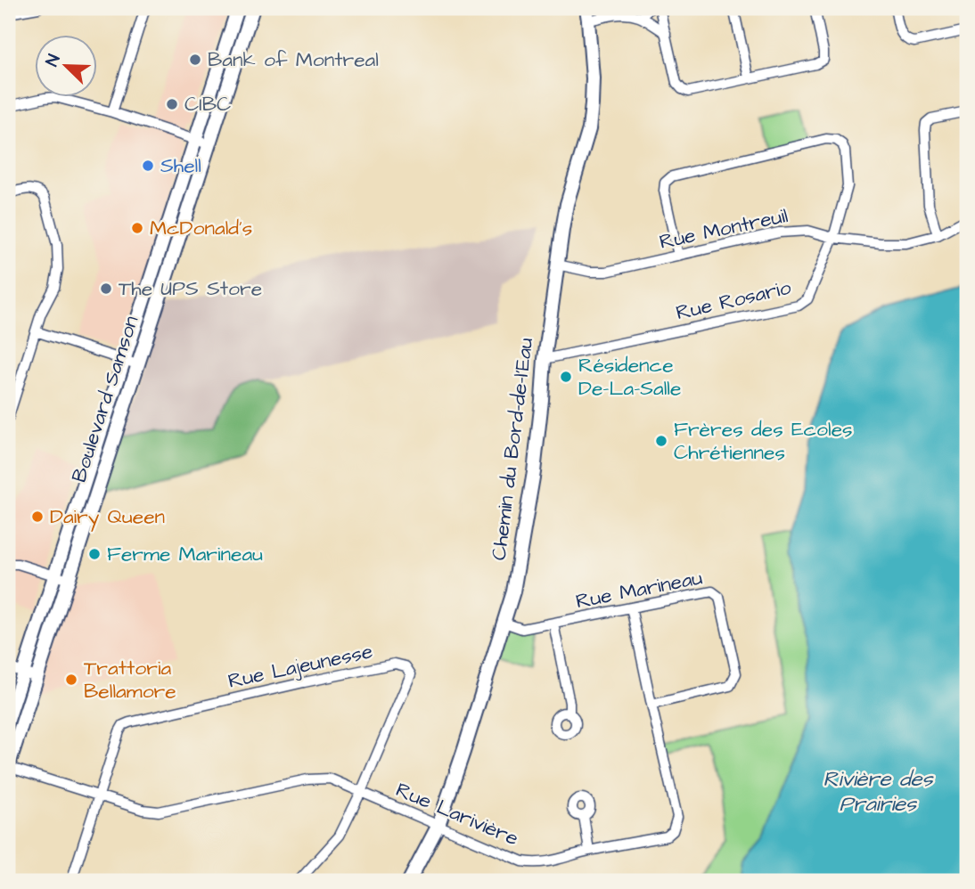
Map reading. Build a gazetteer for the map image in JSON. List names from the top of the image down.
{
  "streets": {
    "street": [
      "Rue Montreuil",
      "Rue Rosario",
      "Boulevard Samson",
      "Chemin du Bord-de-l'Eau",
      "Rue Marineau",
      "Rue Lajeunesse",
      "Rue Larivière"
    ]
  },
  "crossings": [
    ["Rue Montreuil", "Rue Rosario"],
    ["Rue Montreuil", "Chemin du Bord-de-l'Eau"],
    ["Rue Rosario", "Chemin du Bord-de-l'Eau"],
    ["Boulevard Samson", "Rue Larivière"],
    ["Chemin du Bord-de-l'Eau", "Rue Marineau"],
    ["Chemin du Bord-de-l'Eau", "Rue Larivière"],
    ["Rue Marineau", "Rue Larivière"],
    ["Rue Lajeunesse", "Rue Larivière"]
  ],
  "water": ["Rivière des Prairies"],
  "places": [
    "Bank of Montreal",
    "CIBC",
    "Shell",
    "McDonald's",
    "The UPS Store",
    "Résidence De-La-Salle",
    "Frères des Ecoles Chrétiennes",
    "Dairy Queen",
    "Ferme Marineau",
    "Trattoria Bellamore"
  ],
  "north": "top left"
}
